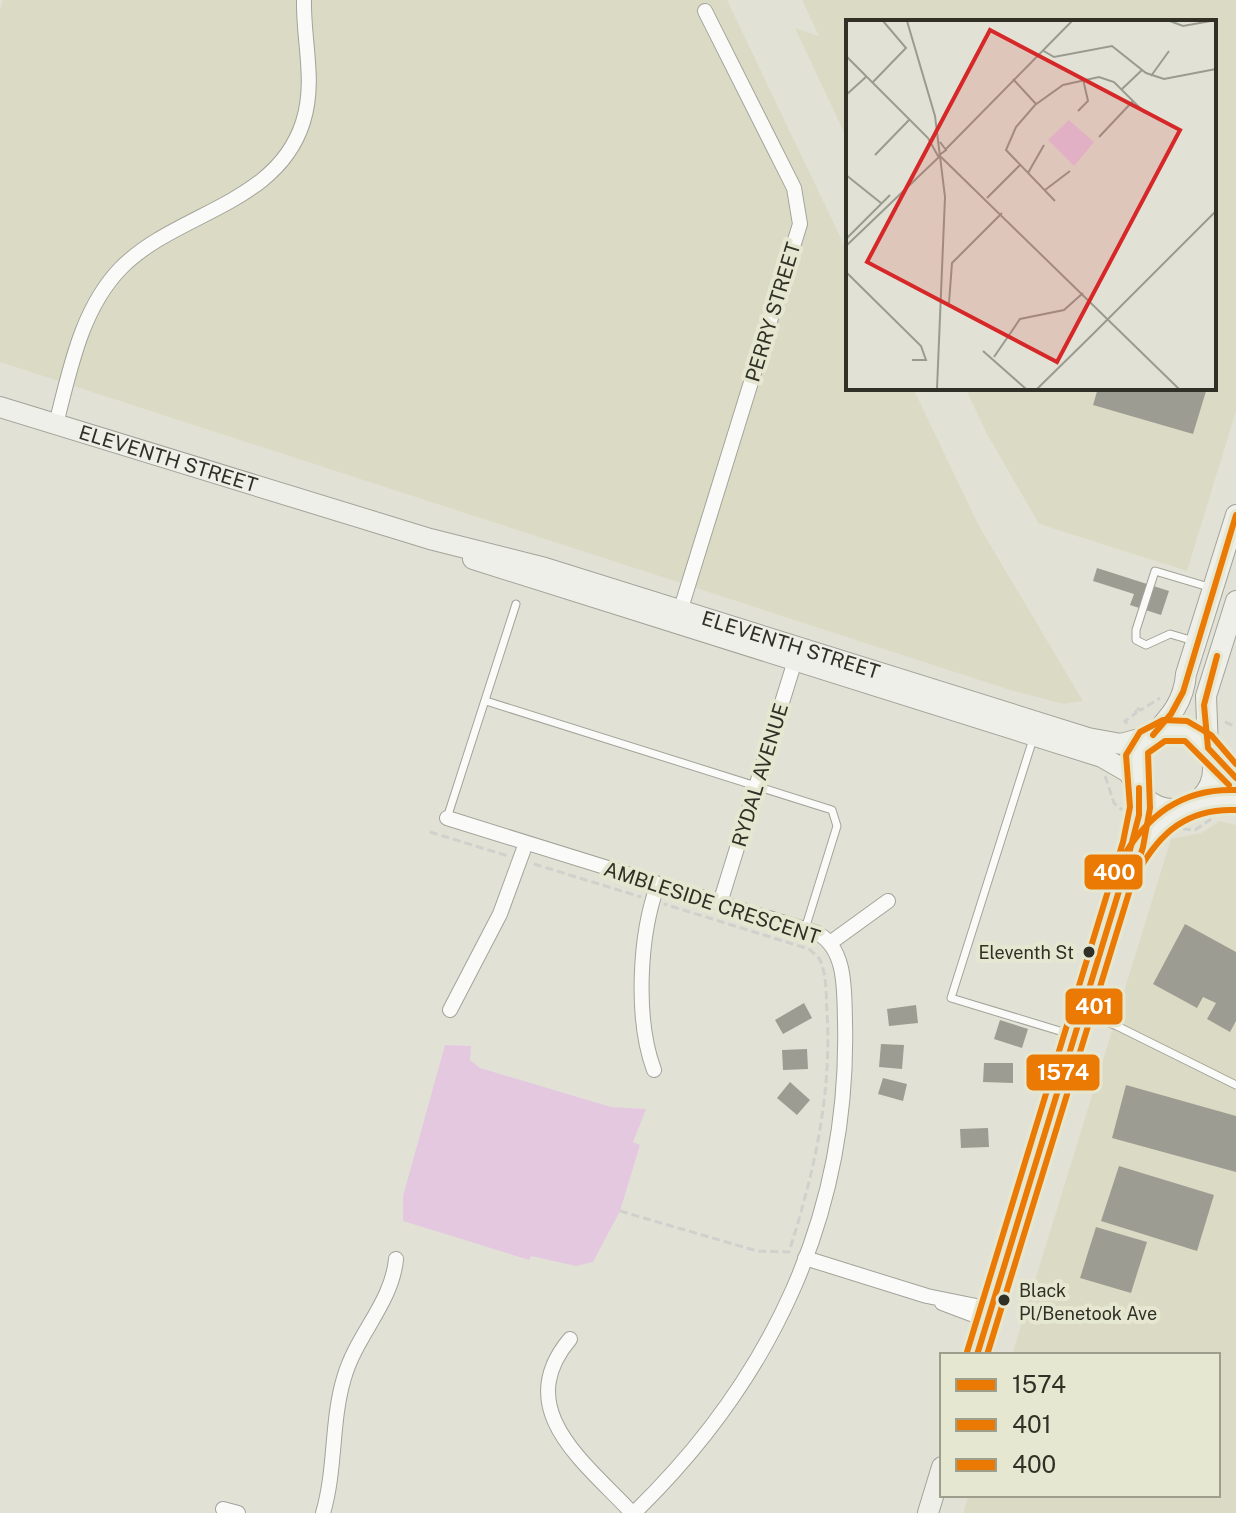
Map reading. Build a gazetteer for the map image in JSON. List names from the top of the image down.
{
  "streets": {
    "main road": ["ELEVENTH STREET"],
    "street": ["PERRY STREET", "RYDAL AVENUE", "AMBLESIDE CRESCENT"]
  },
  "crossings": [
    ["PERRY STREET", "ELEVENTH STREET"],
    ["ELEVENTH STREET", "RYDAL AVENUE"],
    ["RYDAL AVENUE", "AMBLESIDE CRESCENT"]
  ],
  "places": ["Eleventh St", "Black Pl/Benetook Ave"],
  "lines": ["transit line 1574", "transit line 400", "transit line 401"],
  "legend": ["1574", "401", "400"]
}
